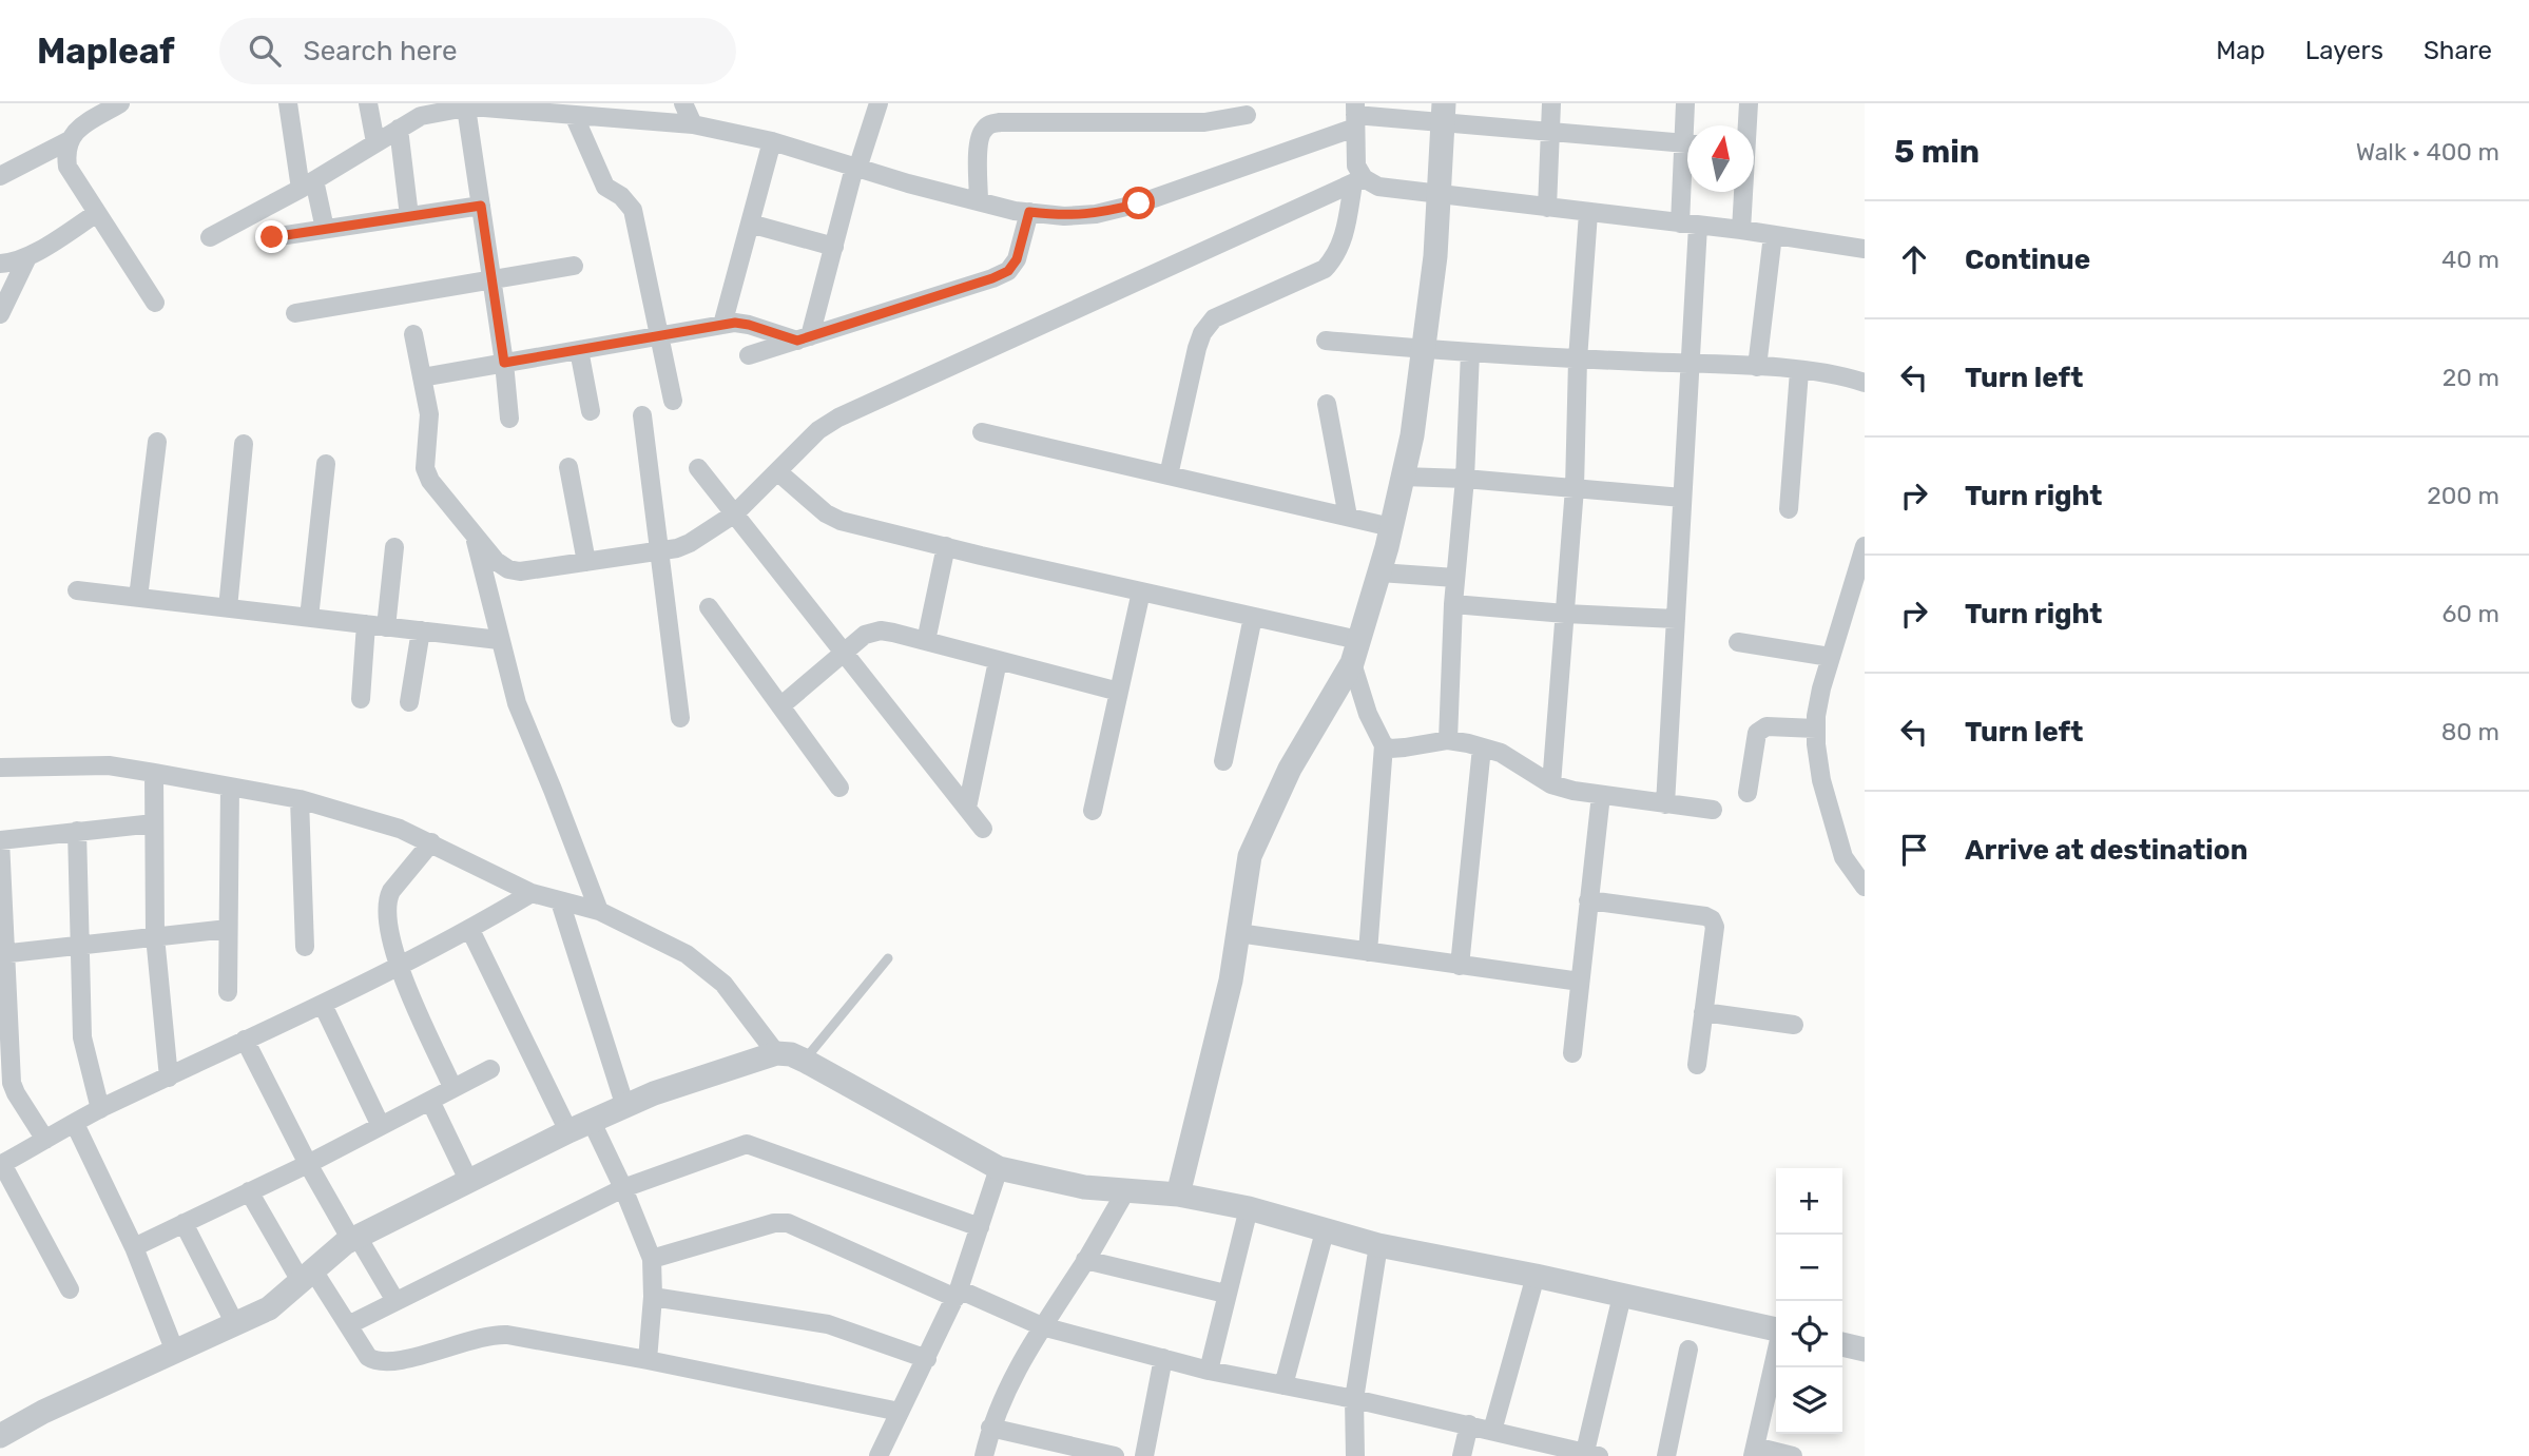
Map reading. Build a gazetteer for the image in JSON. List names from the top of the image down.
{
  "north": "top",
  "page": {
    "header": "Mapleaf",
    "search": "Search here",
    "nav": ["Map", "Layers", "Share"],
    "heading": ["5 min", "Walk · 400 m"],
    "list": [
      ["Continue", "40 m"],
      ["Turn left", "20 m"],
      ["Turn right", "200 m"],
      ["Turn right", "60 m"],
      ["Turn left", "80 m"],
      "Arrive at destination"
    ],
    "map_buttons": ["+", "−"]
  }
}
